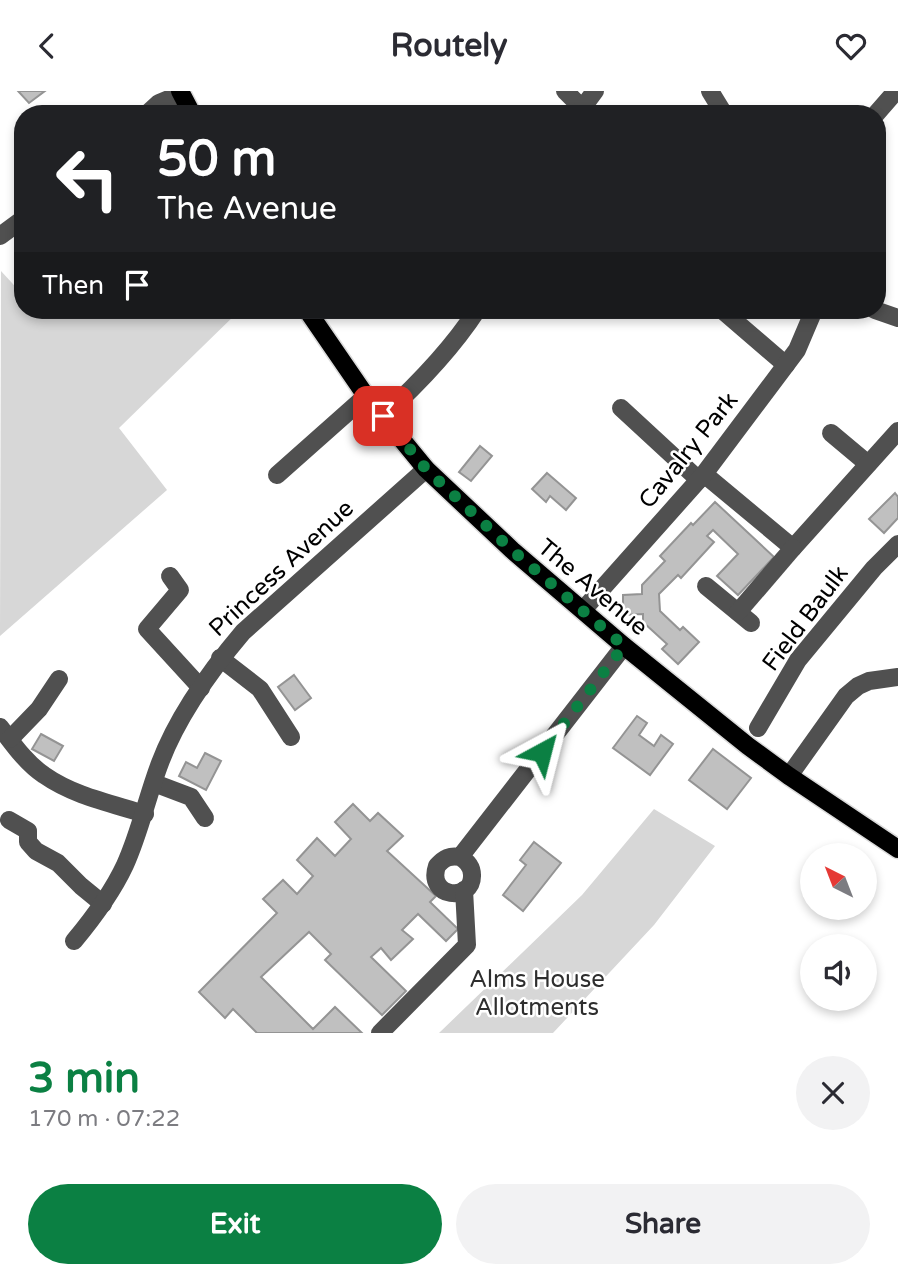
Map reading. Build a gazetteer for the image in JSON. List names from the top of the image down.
{
  "streets": {
    "main road": ["The Avenue"],
    "street": ["Cavalry Park", "Princess Avenue", "Field Baulk"]
  },
  "crossings": [
    ["Cavalry Park", "The Avenue"],
    ["Princess Avenue", "The Avenue"]
  ],
  "parks": ["Alms House Allotments"],
  "north": "top left",
  "page": {
    "header": "Routely",
    "turn": ["50 m", "The Avenue"],
    "then": "Then",
    "heading": ["3 min", "170 m · 07:22"],
    "buttons": ["Exit", "Share"]
  }
}
